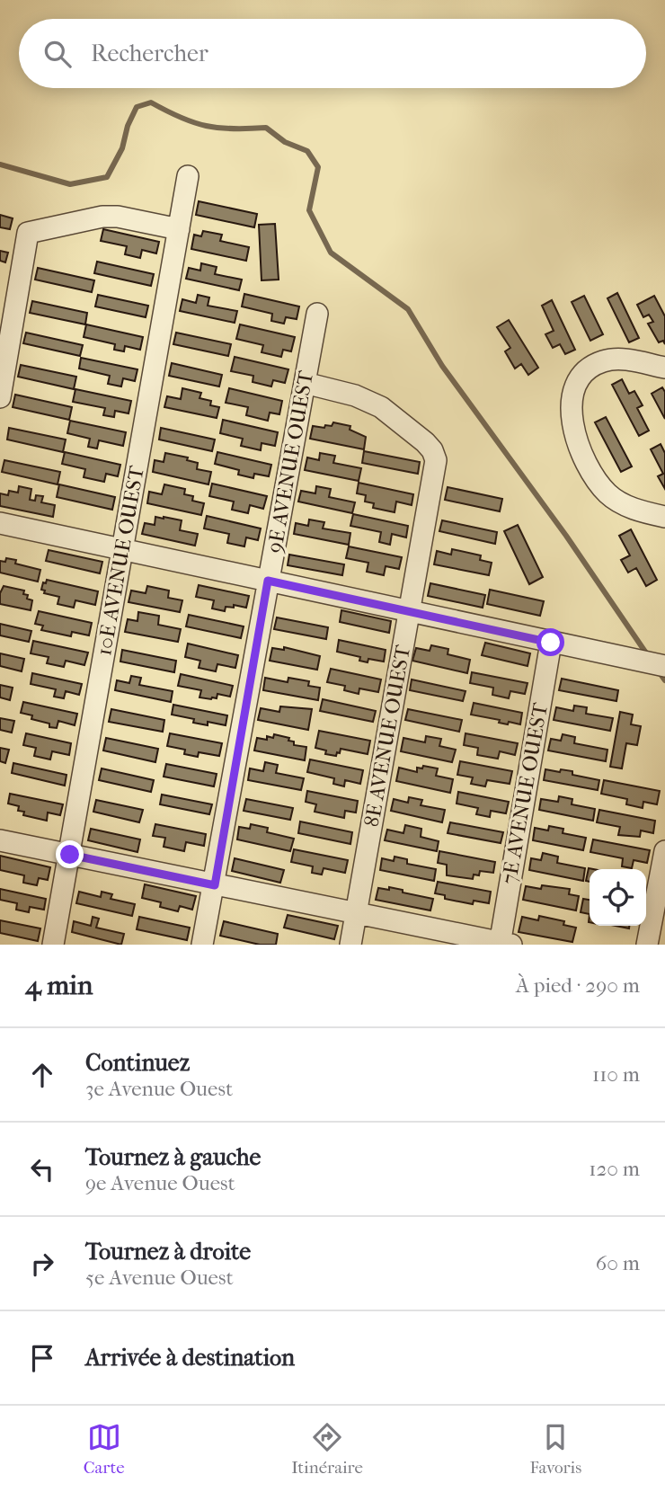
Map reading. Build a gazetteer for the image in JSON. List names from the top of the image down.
{
  "streets": {
    "street": [
      "9E AVENUE OUEST",
      "10E AVENUE OUEST",
      "8E AVENUE OUEST",
      "7E AVENUE OUEST"
    ]
  },
  "crossings": [
    ["9E AVENUE OUEST", "8E AVENUE OUEST"]
  ],
  "page": {
    "search": "Rechercher",
    "heading": ["4 min", "À pied · 290 m"],
    "list": [
      ["Continuez", "3e Avenue Ouest", "110 m"],
      ["Tournez à gauche", "9e Avenue Ouest", "120 m"],
      ["Tournez à droite", "5e Avenue Ouest", "60 m"],
      "Arrivée à destination"
    ],
    "nav": ["Carte", "Itinéraire", "Favoris"]
  }
}
